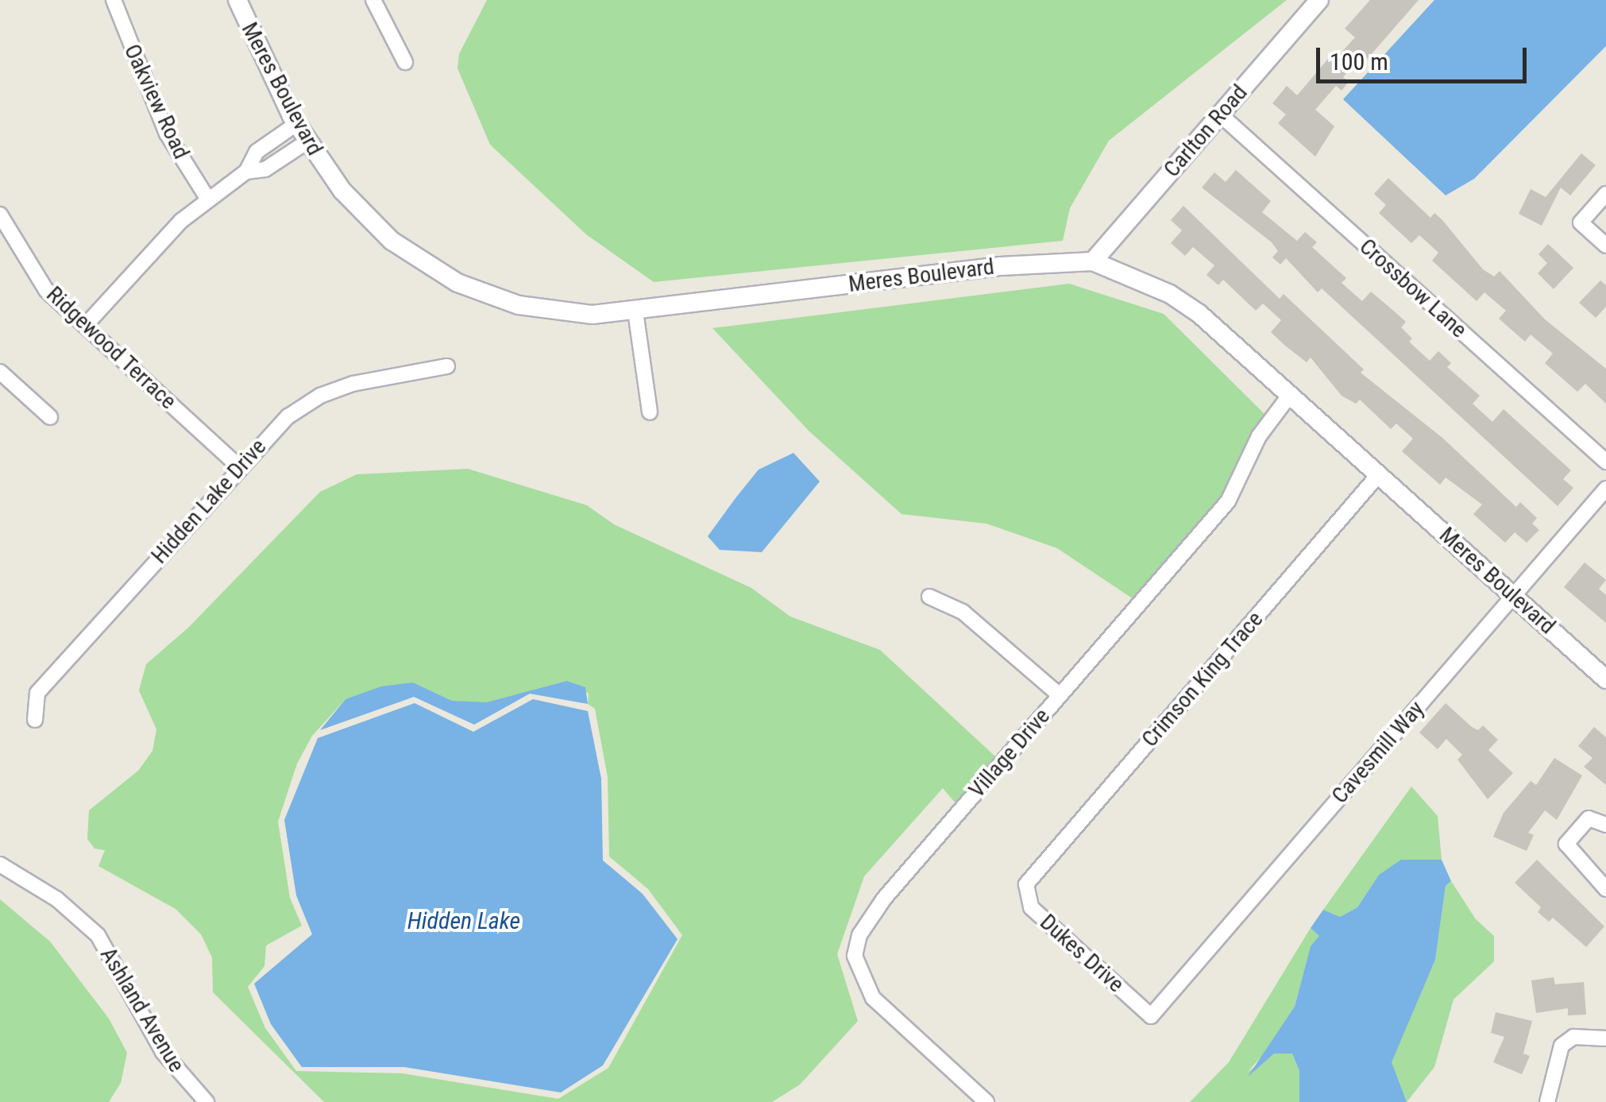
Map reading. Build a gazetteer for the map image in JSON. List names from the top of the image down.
{
  "streets": {
    "street": [
      "Meres Boulevard",
      "Oakview Road",
      "Carlton Road",
      "Crossbow Lane",
      "Ridgewood Terrace",
      "Hidden Lake Drive",
      "Crimson King Trace",
      "Cavesmill Way",
      "Village Drive",
      "Dukes Drive",
      "Ashland Avenue"
    ]
  },
  "crossings": [
    ["Meres Boulevard", "Carlton Road"],
    ["Meres Boulevard", "Crimson King Trace"],
    ["Meres Boulevard", "Cavesmill Way"],
    ["Meres Boulevard", "Village Drive"],
    ["Carlton Road", "Crossbow Lane"],
    ["Ridgewood Terrace", "Hidden Lake Drive"],
    ["Crimson King Trace", "Dukes Drive"],
    ["Cavesmill Way", "Dukes Drive"]
  ],
  "water": ["Hidden Lake"],
  "scale_bar": "100 m"
}
